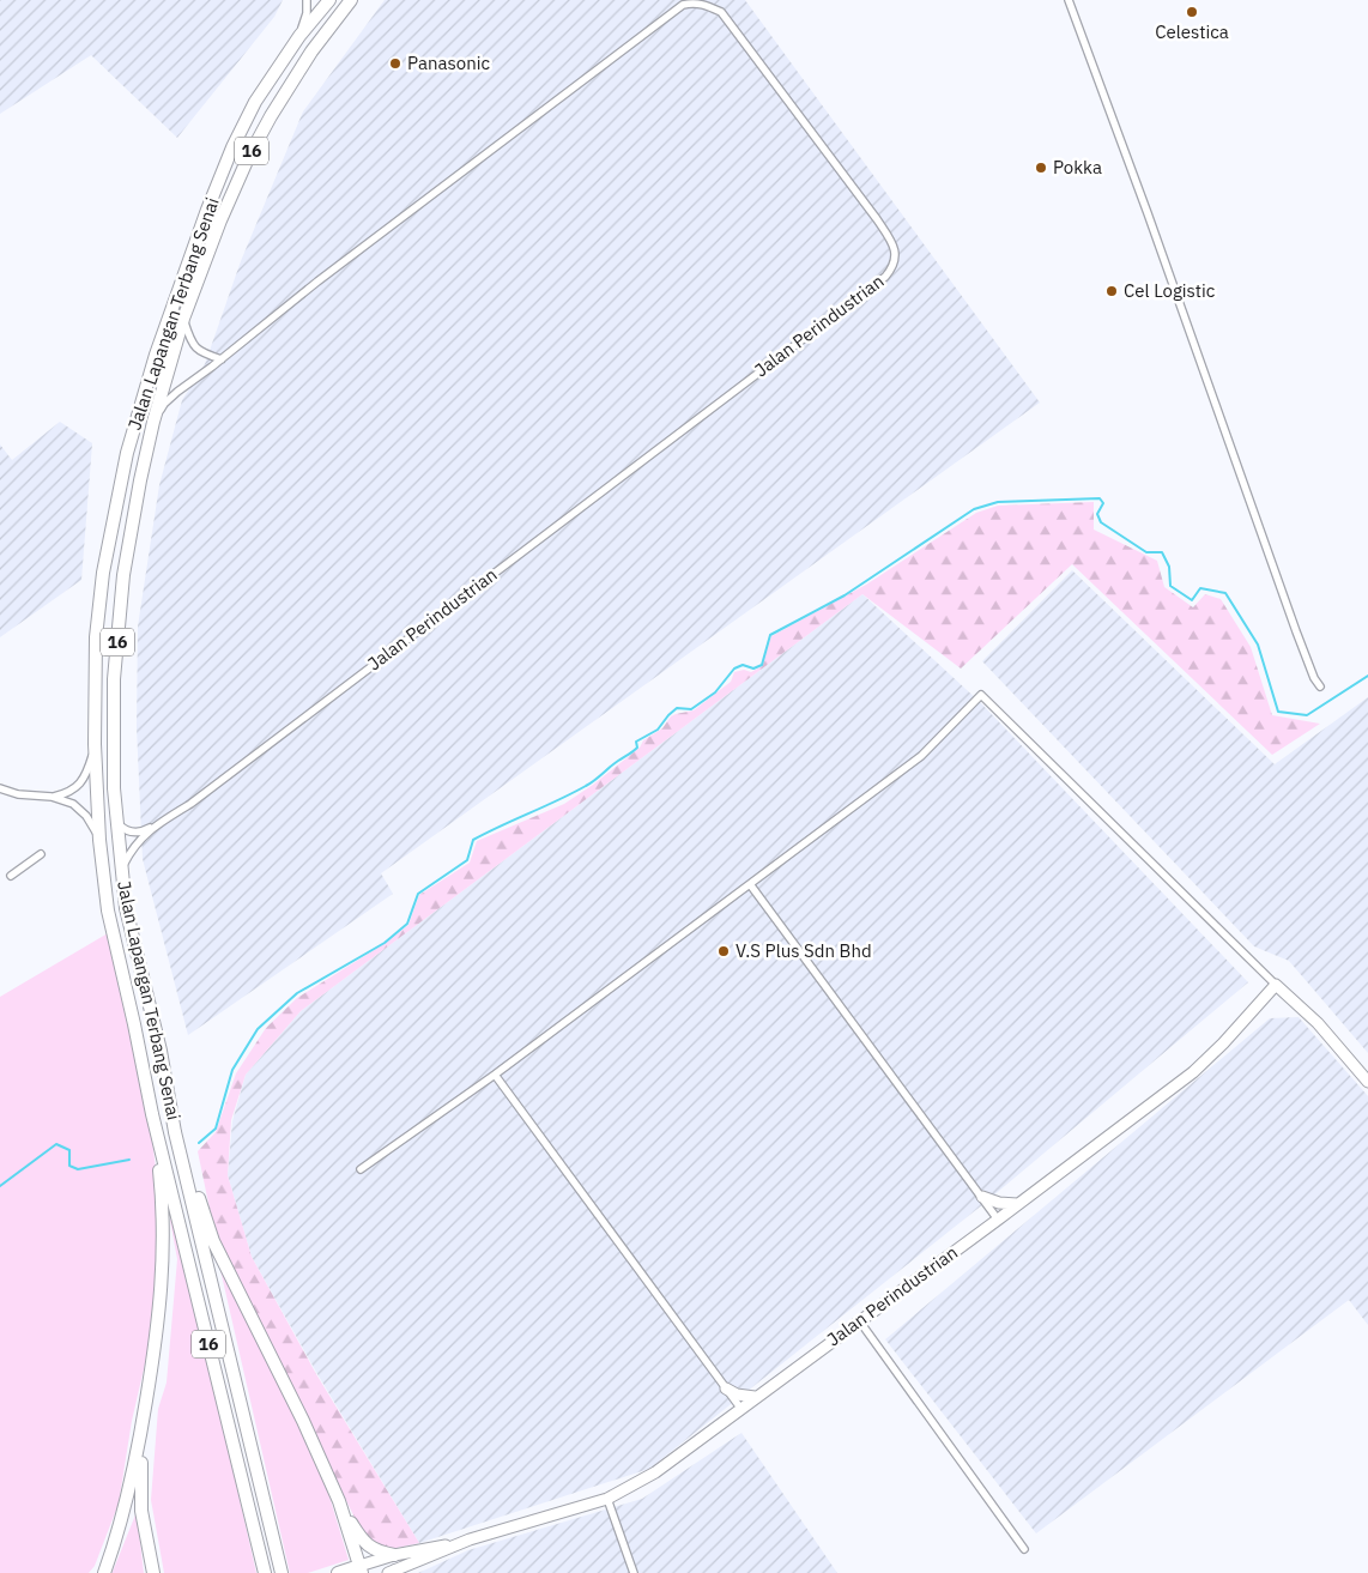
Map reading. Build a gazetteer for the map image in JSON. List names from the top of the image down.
{
  "streets": {
    "highway": ["16", "Jalan Lapangan Terbang Senai"],
    "main road": ["Jalan Perindustrian"]
  },
  "crossings": [
    ["Jalan Lapangan Terbang Senai", "Jalan Perindustrian"]
  ],
  "places": [
    "Celestica",
    "Panasonic",
    "Pokka",
    "Cel Logistic",
    "V.S Plus Sdn Bhd"
  ]
}
